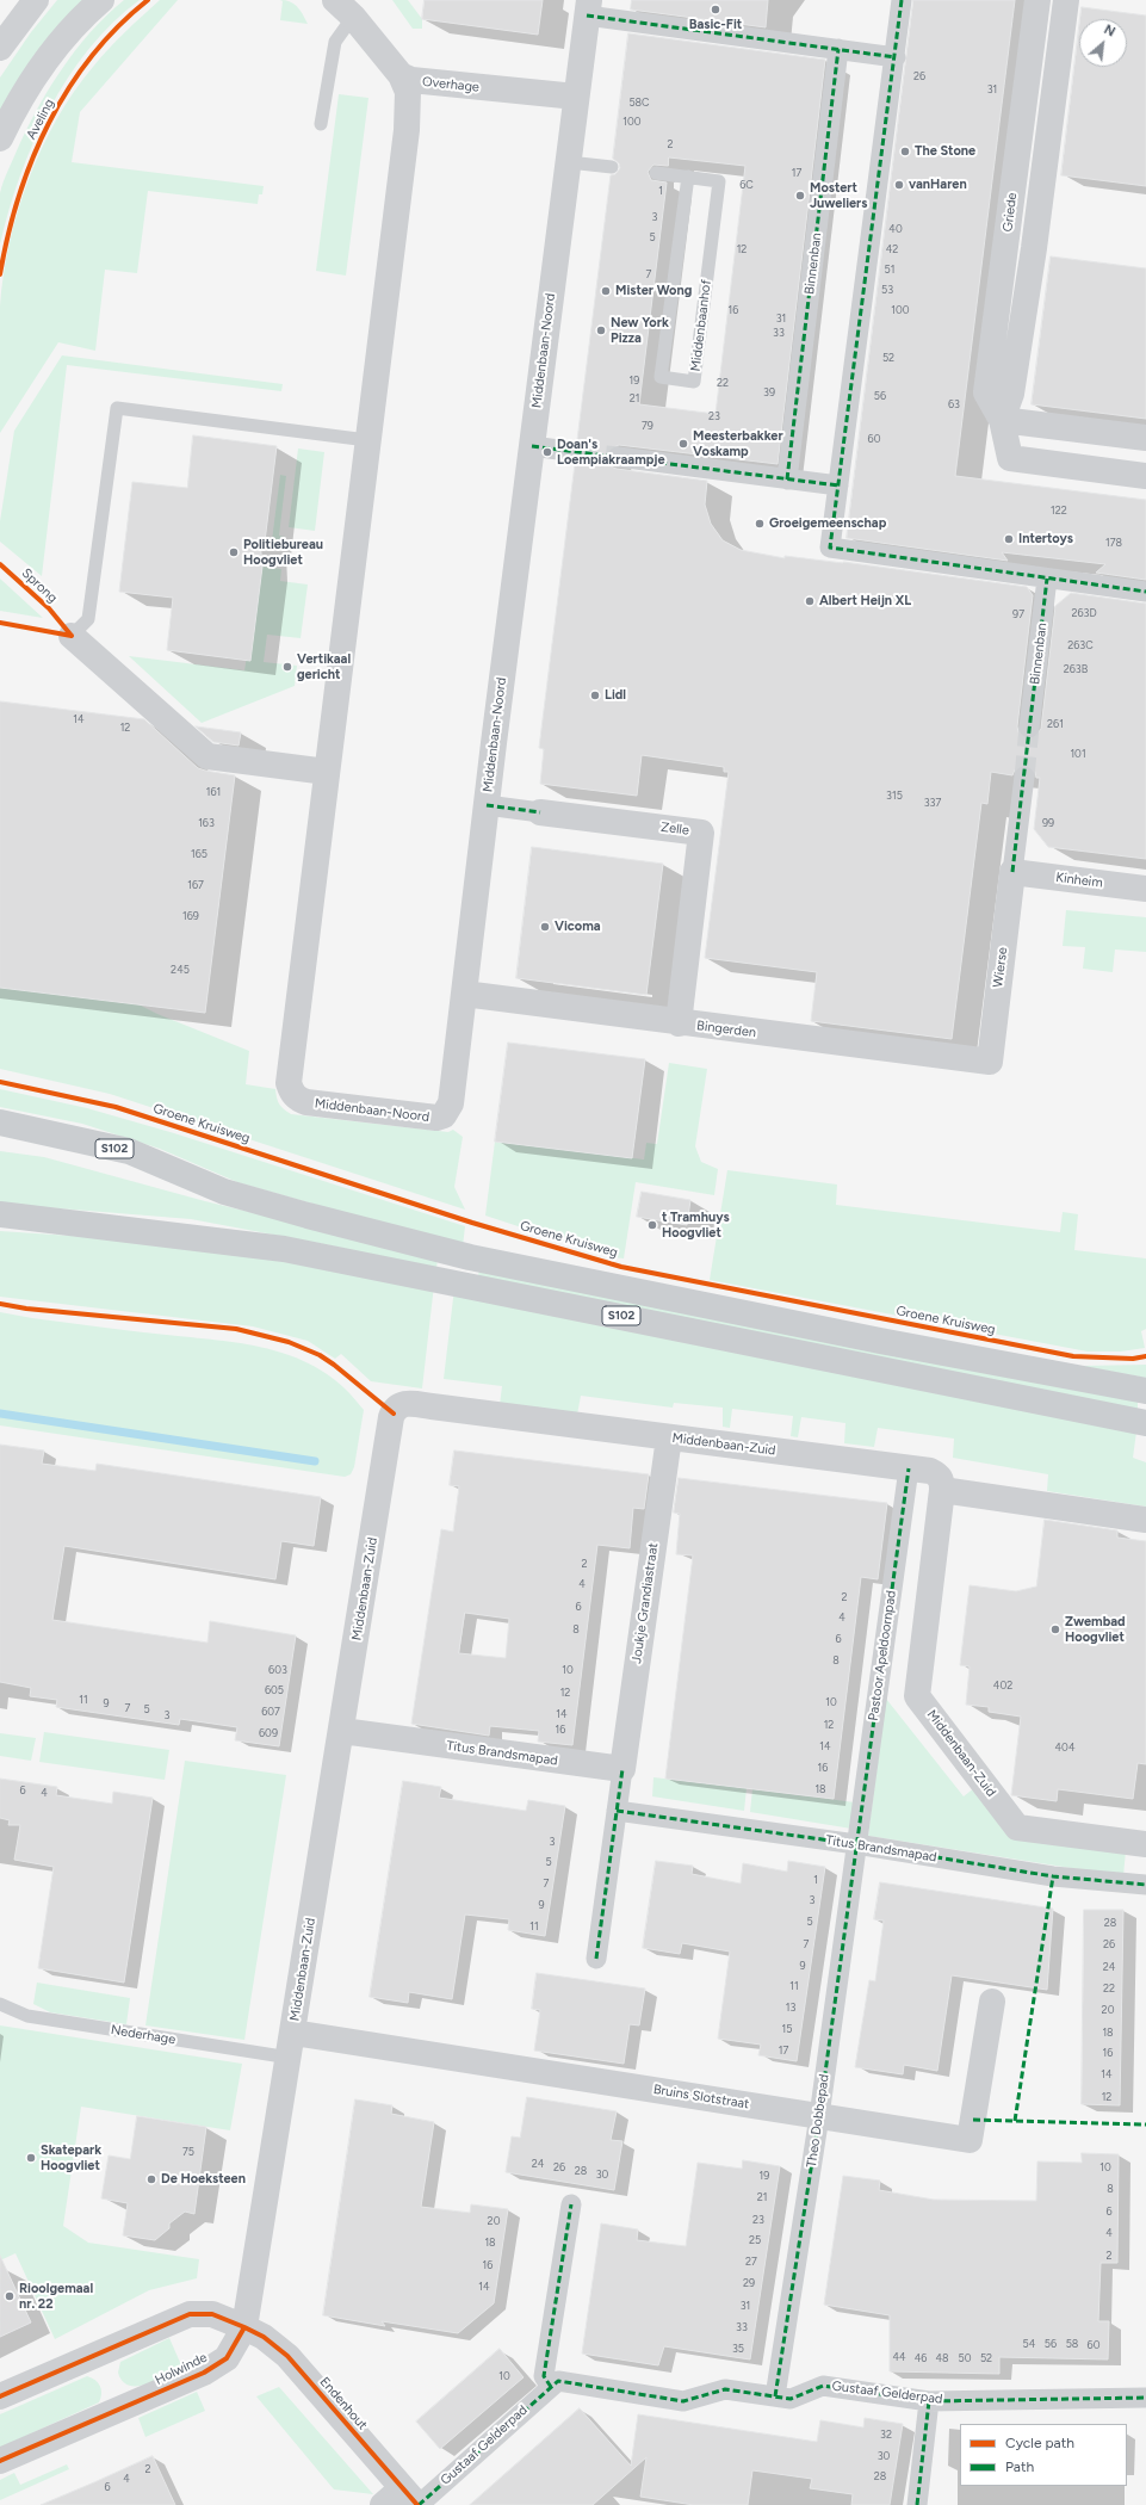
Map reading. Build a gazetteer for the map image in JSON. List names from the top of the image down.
{
  "streets": {
    "main road": ["Aveling", "S102"],
    "street": [
      "Overhage",
      "Griede",
      "Binnenban",
      "Middenbaan-Noord",
      "Zelle",
      "Kinheim",
      "Wierse",
      "Bingerden",
      "Middenbaan-Zuid",
      "Joukje Grandiastraat",
      "Pastoor Apeldoornpad",
      "Titus Brandsmapad",
      "Bruins Slotstraat",
      "Theo Dobbepad",
      "Holwinde",
      "Gustaaf Gelderpad",
      "Endenhout"
    ],
    "lane": ["Middenbaanhof", "Nederhage"],
    "cycle path": ["Sprong", "Groene Kruisweg"]
  },
  "crossings": [
    ["Overhage", "Middenbaan-Noord"],
    ["Middenbaan-Noord", "Zelle"],
    ["Middenbaan-Noord", "Bingerden"],
    ["Zelle", "Bingerden"],
    ["Kinheim", "Wierse"],
    ["Wierse", "Bingerden"],
    ["Middenbaan-Zuid", "Joukje Grandiastraat"],
    ["Middenbaan-Zuid", "Pastoor Apeldoornpad"],
    ["Middenbaan-Zuid", "Titus Brandsmapad"],
    ["Middenbaan-Zuid", "Nederhage"],
    ["Middenbaan-Zuid", "Bruins Slotstraat"],
    ["Middenbaan-Zuid", "Holwinde"],
    ["Middenbaan-Zuid", "Endenhout"],
    ["Joukje Grandiastraat", "Titus Brandsmapad"],
    ["Pastoor Apeldoornpad", "Titus Brandsmapad"],
    ["Pastoor Apeldoornpad", "Theo Dobbepad"],
    ["Titus Brandsmapad", "Theo Dobbepad"],
    ["Bruins Slotstraat", "Theo Dobbepad"],
    ["Theo Dobbepad", "Gustaaf Gelderpad"],
    ["Holwinde", "Endenhout"],
    ["Gustaaf Gelderpad", "Endenhout"]
  ],
  "places": [
    "Basic-Fit",
    "The Stone",
    "vanHaren",
    "Mostert Juweliers",
    "Mister Wong",
    "New York Pizza",
    "Meesterbakker Voskamp",
    "Doan's Loempiakraampje",
    "Groeigemeenschap",
    "Intertoys",
    "Politiebureau Hoogvliet",
    "Albert Heijn XL",
    "Vertikaal gericht",
    "Lidl",
    "Vicoma",
    "t Tramhuys Hoogvliet",
    "Zwembad Hoogvliet",
    "Skatepark Hoogvliet",
    "De Hoeksteen",
    "Rioolgemaal nr. 22"
  ],
  "house_numbers": [
    "26",
    "31",
    "58C",
    "100",
    "2",
    "17",
    "6C",
    "1",
    "3",
    "40",
    "5",
    "12",
    "42",
    "51",
    "7",
    "53",
    "16",
    "100",
    "31",
    "33",
    "52",
    "19",
    "22",
    "39",
    "56",
    "21",
    "63",
    "23",
    "79",
    "60",
    "122",
    "178",
    "263D",
    "97",
    "263C",
    "263B",
    "14",
    "261",
    "12",
    "101",
    "161",
    "315",
    "337",
    "163",
    "99",
    "165",
    "167",
    "169",
    "245",
    "2",
    "4",
    "2",
    "6",
    "4",
    "8",
    "6",
    "8",
    "603",
    "10",
    "402",
    "605",
    "12",
    "11",
    "10",
    "9",
    "7",
    "5",
    "607",
    "14",
    "3",
    "12",
    "16",
    "609",
    "14",
    "404",
    "16",
    "18",
    "6",
    "4",
    "3",
    "5",
    "1",
    "7",
    "3",
    "9",
    "5",
    "28",
    "11",
    "7",
    "26",
    "9",
    "24",
    "11",
    "22",
    "13",
    "20",
    "15",
    "18",
    "17",
    "16",
    "14",
    "12",
    "75",
    "24",
    "26",
    "10",
    "28",
    "30",
    "19",
    "8",
    "21",
    "6",
    "23",
    "20",
    "4",
    "25",
    "18",
    "2",
    "27",
    "16",
    "29",
    "14",
    "31",
    "33",
    "54",
    "56",
    "58",
    "60",
    "35",
    "44",
    "46",
    "48",
    "50",
    "52",
    "10",
    "32",
    "30",
    "2",
    "28",
    "4",
    "6"
  ],
  "legend": ["Cycle path", "Path"],
  "north": "top right"
}
